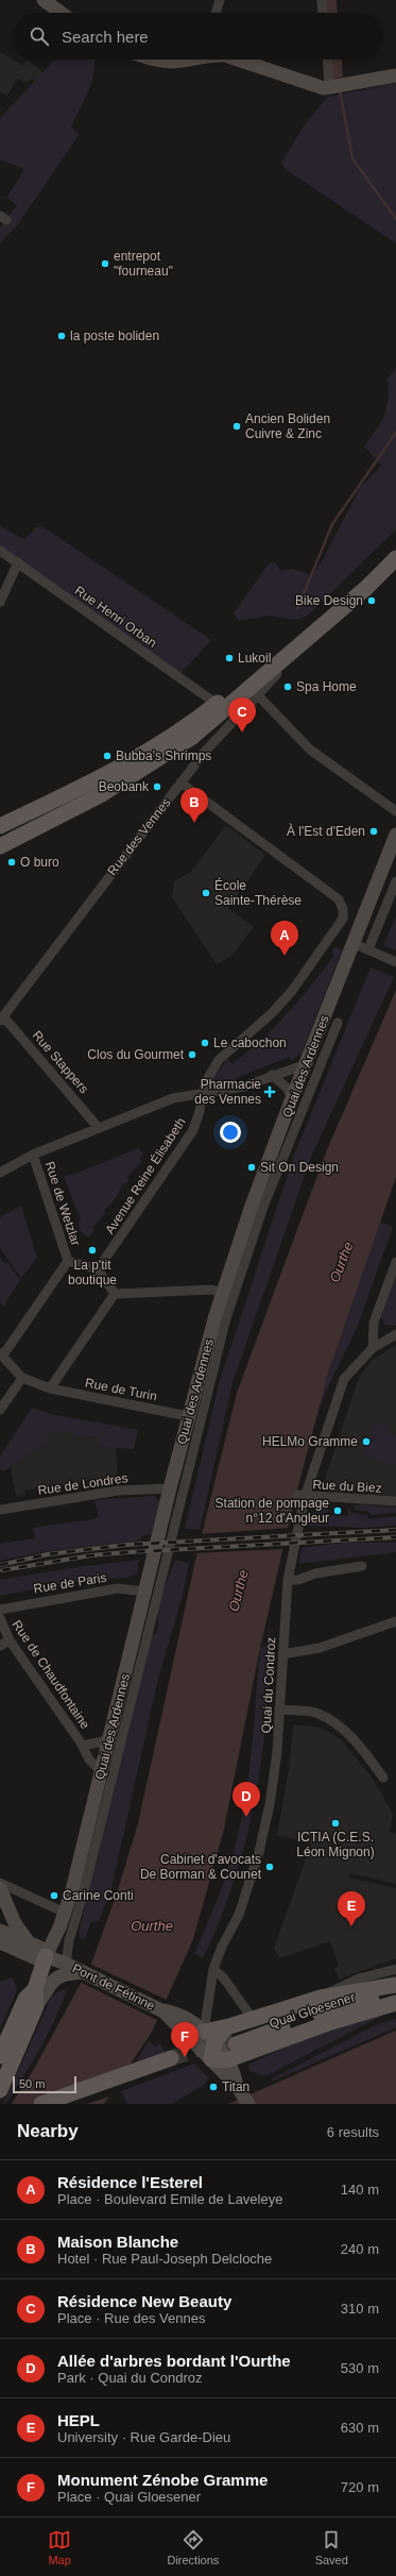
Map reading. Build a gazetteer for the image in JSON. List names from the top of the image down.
{
  "streets": {
    "main road": [
      "Rue des Vennes",
      "Quai des Ardennes",
      "Pont de Fétinne",
      "Quai Gloesener"
    ],
    "street": [
      "Rue Henri Orban",
      "Rue Stappers",
      "Avenue Reine Élisabeth",
      "Rue de Wetzlar",
      "Rue de Turin",
      "Rue de Londres",
      "Rue du Biez",
      "Rue de Paris",
      "Rue de Chaudfontaine",
      "Quai du Condroz"
    ]
  },
  "crossings": [
    ["Rue des Vennes", "Rue Stappers"],
    ["Rue des Vennes", "Avenue Reine Élisabeth"],
    ["Quai des Ardennes", "Rue de Turin"],
    ["Quai des Ardennes", "Rue de Londres"],
    ["Quai des Ardennes", "Rue de Paris"],
    ["Quai des Ardennes", "Rue de Chaudfontaine"],
    ["Quai des Ardennes", "Pont de Fétinne"],
    ["Rue du Biez", "Quai du Condroz"],
    ["Quai du Condroz", "Pont de Fétinne"]
  ],
  "water": ["Ourthe"],
  "places": {
    "other": [
      "entrepot \"fourneau\"",
      "la poste boliden",
      "Ancien Boliden Cuivre & Zinc",
      "Bike Design",
      "Lukoil",
      "Spa Home",
      "Bubba's Shrimps",
      "Beobank",
      "À l'Est d'Eden",
      "O buro",
      "École Sainte-Thérèse",
      "Le cabochon",
      "Clos du Gourmet",
      "Sit On Design",
      "La p'tit boutique",
      "HELMo Gramme",
      "Station de pompage n°12 d'Angleur",
      "ICTIA (C.E.S. Léon Mignon)",
      "Cabinet d'avocats De Borman & Counet",
      "Carine Conti",
      "Titan"
    ],
    "health": ["Pharmacie des Vennes"]
  },
  "scale_bar": "50 m",
  "page": {
    "search": "Search here",
    "pins": [
      "C",
      "B",
      "A",
      "D",
      "E",
      "F"
    ],
    "scale": "50 m",
    "heading": ["Nearby", "6 results"],
    "list": [
      {
        "mark": "A",
        "name": "Résidence l'Esterel",
        "note": "Place · Boulevard Emile de Laveleye",
        "value": "140 m"
      },
      {
        "mark": "B",
        "name": "Maison Blanche",
        "note": "Hotel · Rue Paul-Joseph Delcloche",
        "value": "240 m"
      },
      {
        "mark": "C",
        "name": "Résidence New Beauty",
        "note": "Place · Rue des Vennes",
        "value": "310 m"
      },
      {
        "mark": "D",
        "name": "Allée d'arbres bordant l'Ourthe",
        "note": "Park · Quai du Condroz",
        "value": "530 m"
      },
      {
        "mark": "E",
        "name": "HEPL",
        "note": "University · Rue Garde-Dieu",
        "value": "630 m"
      },
      {
        "mark": "F",
        "name": "Monument Zénobe Gramme",
        "note": "Place · Quai Gloesener",
        "value": "720 m"
      }
    ],
    "nav": ["Map", "Directions", "Saved"]
  }
}
